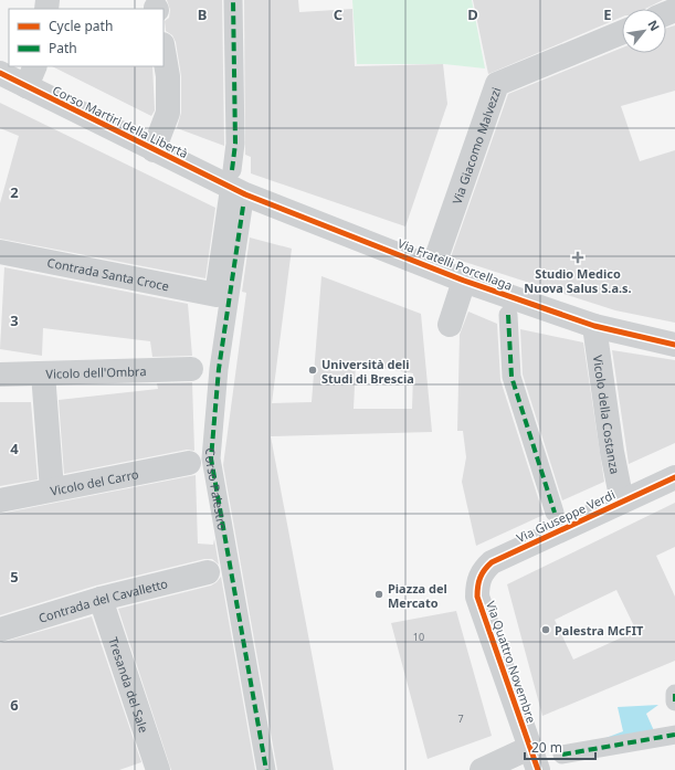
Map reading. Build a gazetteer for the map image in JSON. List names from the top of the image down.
{
  "streets": {
    "street": [
      "Corso Martiri della Libertà",
      "Via Giacomo Malvezzi",
      "Via Fratelli Porcellaga",
      "Contrada Santa Croce",
      "Vicolo dell'Ombra",
      "Vicolo della Costanza",
      "Vicolo del Carro",
      "Corso Palestro",
      "Via Giuseppe Verdi",
      "Contrada del Cavalletto",
      "Via Quattro Novembre",
      "Tresanda del Sale"
    ]
  },
  "crossings": [
    ["Corso Martiri della Libertà", "Via Fratelli Porcellaga"],
    ["Corso Martiri della Libertà", "Corso Palestro"],
    ["Via Giacomo Malvezzi", "Via Fratelli Porcellaga"],
    ["Via Fratelli Porcellaga", "Vicolo della Costanza"],
    ["Via Fratelli Porcellaga", "Corso Palestro"],
    ["Contrada Santa Croce", "Corso Palestro"],
    ["Vicolo della Costanza", "Via Giuseppe Verdi"],
    ["Via Giuseppe Verdi", "Via Quattro Novembre"],
    ["Contrada del Cavalletto", "Tresanda del Sale"]
  ],
  "places": {
    "health": ["Studio Medico Nuova Salus S.a.s."],
    "other": ["Università deli Studi di Brescia", "Piazza del Mercato", "Palestra McFIT"]
  },
  "house_numbers": ["10", "7"],
  "legend": ["Cycle path", "Path"],
  "scale_bar": "20 m",
  "north": "top right",
  "grid": {
    "columns": [
      "B",
      "C",
      "D",
      "E"
    ],
    "rows": [
      "2",
      "3",
      "4",
      "5",
      "6"
    ]
  }
}
